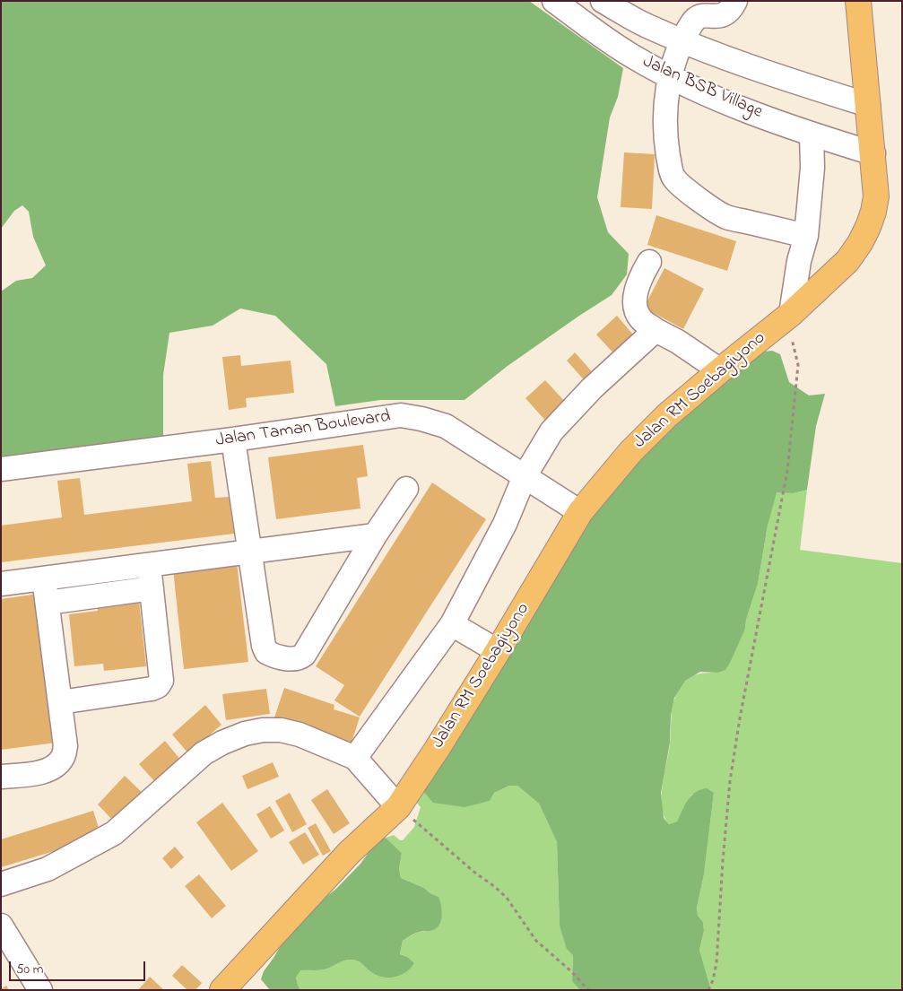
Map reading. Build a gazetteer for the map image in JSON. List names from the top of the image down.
{
  "streets": {
    "main road": ["Jalan RM Soebagiyono"],
    "street": ["Jalan BSB Village", "Jalan Taman Boulevard"]
  },
  "crossings": [
    ["Jalan BSB Village", "Jalan RM Soebagiyono"],
    ["Jalan RM Soebagiyono", "Jalan Taman Boulevard"]
  ],
  "scale_bar": "50 m"
}
